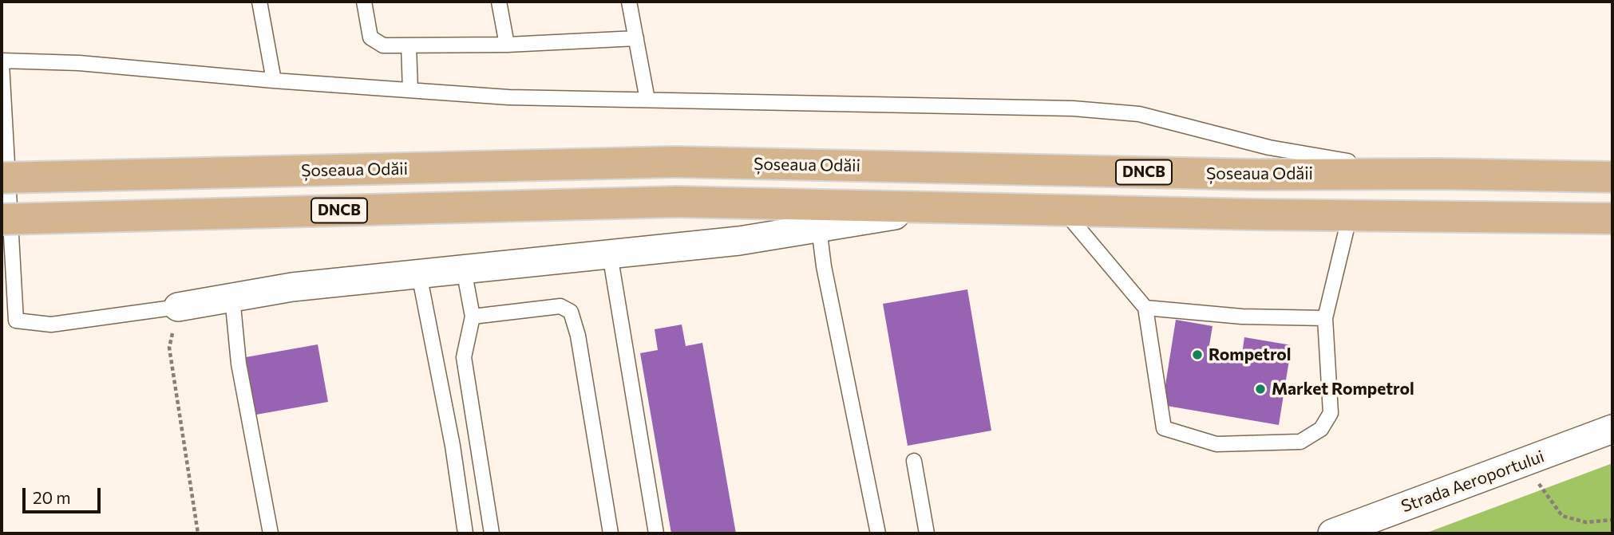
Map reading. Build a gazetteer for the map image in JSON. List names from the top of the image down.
{
  "streets": {
    "main road": ["Șoseaua Odăii", "DNCB"],
    "street": ["Strada Aeroportului"]
  },
  "places": ["Rompetrol", "Market Rompetrol"],
  "scale_bar": "20 m"
}
